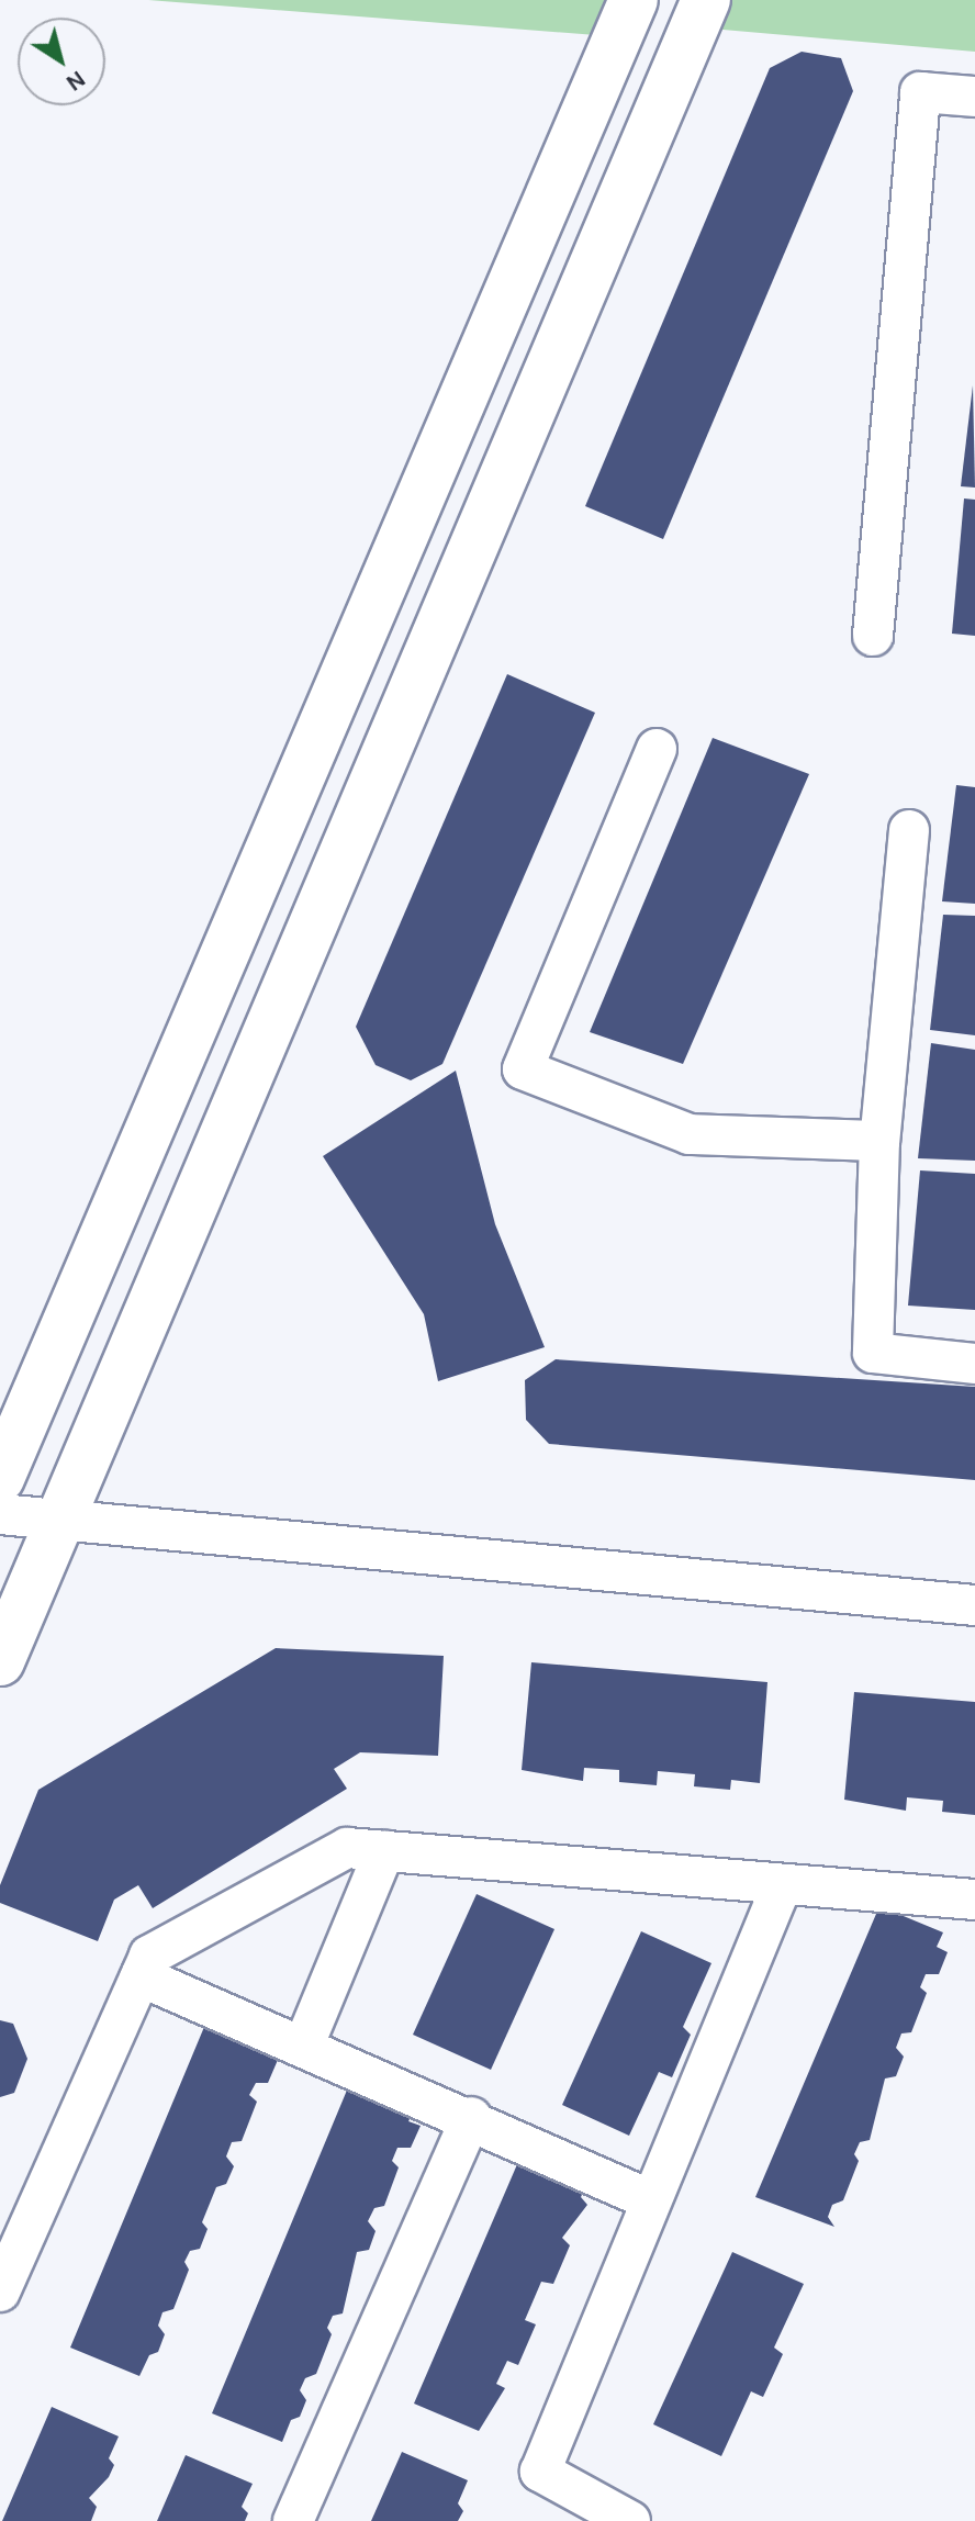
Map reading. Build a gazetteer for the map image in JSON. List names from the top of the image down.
{
  "north": "bottom right"
}
